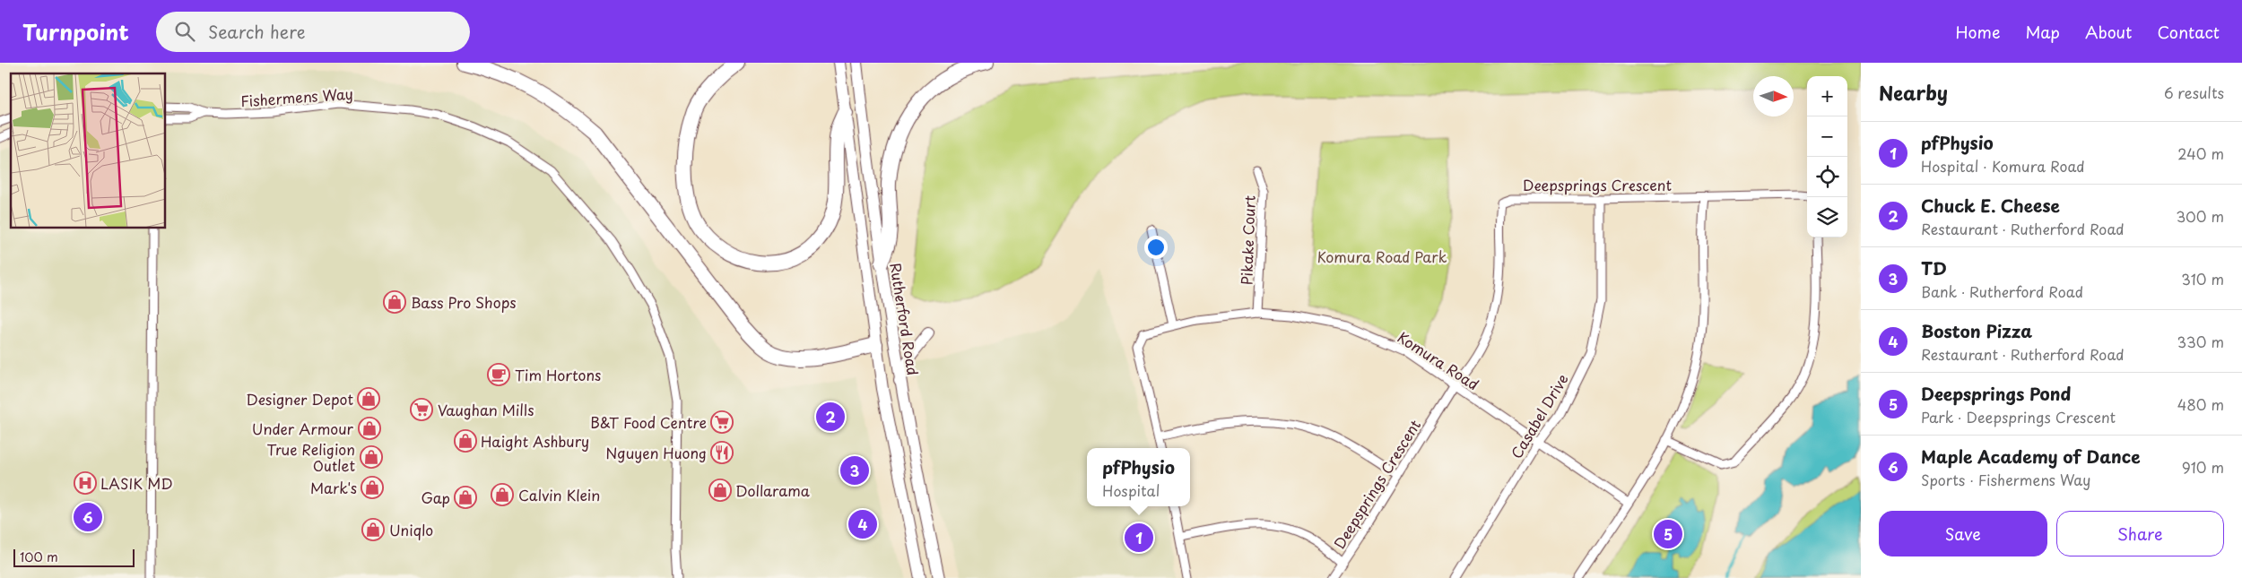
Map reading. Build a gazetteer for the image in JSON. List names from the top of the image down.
{
  "streets": {
    "main road": ["Rutherford Road"],
    "street": [
      "Fishermens Way",
      "Deepsprings Crescent",
      "Pikake Court",
      "Komura Road",
      "Casabel Drive"
    ]
  },
  "crossings": [
    ["Deepsprings Crescent", "Komura Road"],
    ["Deepsprings Crescent", "Casabel Drive"],
    ["Pikake Court", "Komura Road"],
    ["Komura Road", "Casabel Drive"]
  ],
  "parks": ["Komura Road Park"],
  "places": {
    "shop": [
      "Bass Pro Shops",
      "Designer Depot",
      "Under Armour",
      "Haight Ashbury",
      "True Religion Outlet",
      "Mark's",
      "Dollarama",
      "Calvin Klein",
      "Gap",
      "Uniqlo"
    ],
    "cafe": ["Tim Hortons"],
    "supermarket": ["Vaughan Mills", "B&T Food Centre"],
    "restaurant": ["Nguyen Huong"],
    "hospital": ["LASIK MD"]
  },
  "scale_bar": "100 m",
  "north": "right",
  "page": {
    "header": "Turnpoint",
    "search": "Search here",
    "nav": [
      "Home",
      "Map",
      "About",
      "Contact"
    ],
    "heading": ["Nearby", "6 results"],
    "map_buttons": ["+", "−"],
    "list": [
      {
        "mark": "1",
        "name": "pfPhysio",
        "note": "Hospital · Komura Road",
        "value": "240 m"
      },
      {
        "mark": "2",
        "name": "Chuck E. Cheese",
        "note": "Restaurant · Rutherford Road",
        "value": "300 m"
      },
      {
        "mark": "3",
        "name": "TD",
        "note": "Bank · Rutherford Road",
        "value": "310 m"
      },
      {
        "mark": "4",
        "name": "Boston Pizza",
        "note": "Restaurant · Rutherford Road",
        "value": "330 m"
      },
      {
        "mark": "5",
        "name": "Deepsprings Pond",
        "note": "Park · Deepsprings Crescent",
        "value": "480 m"
      },
      {
        "mark": "6",
        "name": "Maple Academy of Dance",
        "note": "Sports · Fishermens Way",
        "value": "910 m"
      }
    ],
    "pins": [
      "2",
      "3",
      "6",
      "4",
      "5",
      "1"
    ],
    "popup": ["pfPhysio", "Hospital"],
    "buttons": ["Save", "Share"],
    "scale": "100 m"
  }
}
